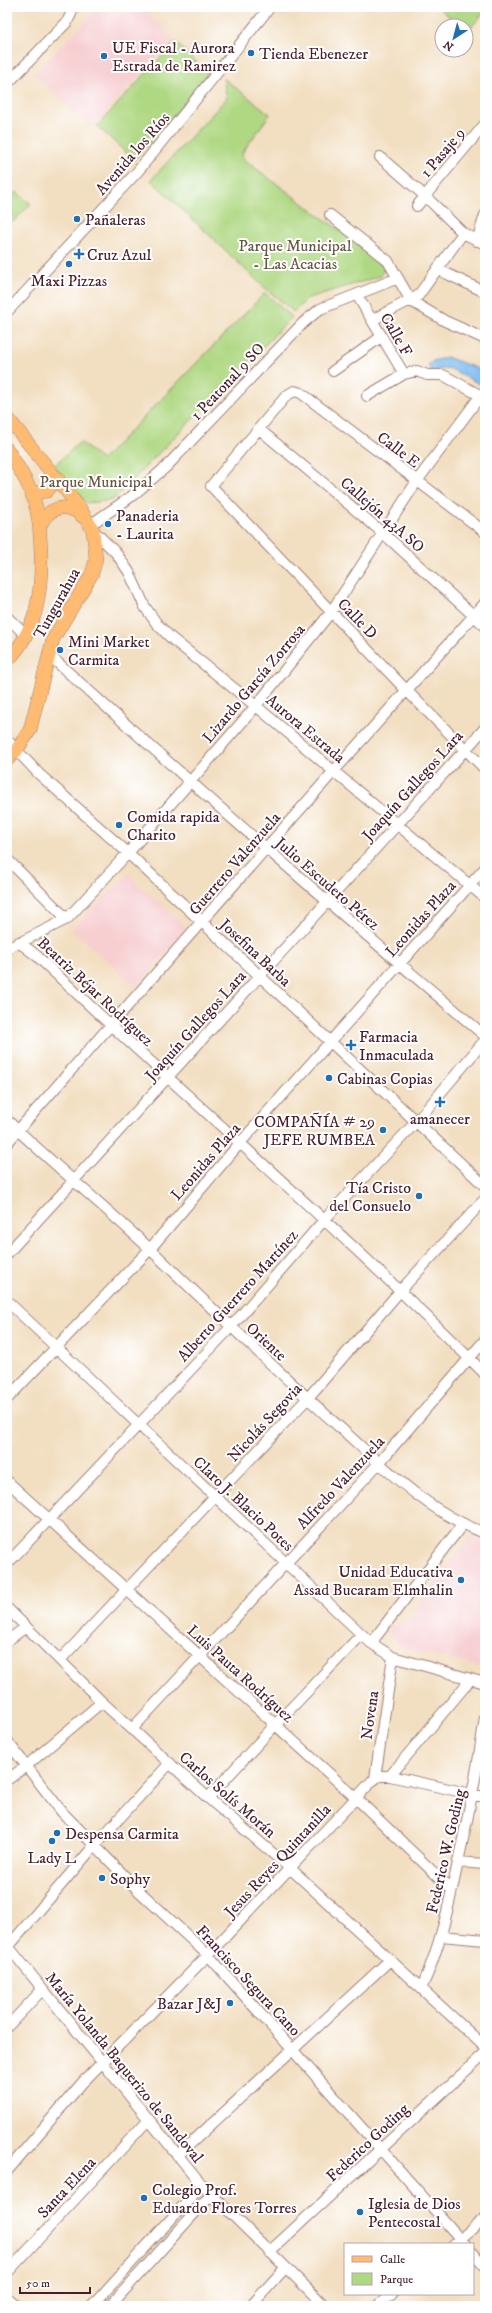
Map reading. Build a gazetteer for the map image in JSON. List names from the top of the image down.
{
  "streets": {
    "main road": ["Tungurahua"],
    "street": [
      "1 Pasaje 9",
      "Avenida los Ríos",
      "Calle F",
      "1 Peatonal 9 SO",
      "Calle E",
      "Callejón 43A SO",
      "Calle D",
      "Lizardo García Zorrosa",
      "Aurora Estrada",
      "Joaquín Gallegos Lara",
      "Guerrero Valenzuela",
      "Julio Escudero Pérez",
      "Leonidas Plaza",
      "Josefina Barba",
      "Beatriz Béjar Rodríguez",
      "Alberto Guerrero Martínez",
      "Oriente",
      "Nicolás Segovia",
      "Alfredo Valenzuela",
      "Claro J. Blacio Potes",
      "Luis Pauta Rodríguez",
      "Novena",
      "Carlos Solís Morán",
      "Federico W. Goding",
      "Jesus Reyes Quintanilla",
      "Francisco Segura Cano",
      "María Yolanda Baquerizo de Sandoval",
      "Federico Goding",
      "Santa Elena"
    ]
  },
  "crossings": [
    ["Calle F", "1 Peatonal 9 SO"],
    ["Calle F", "Lizardo García Zorrosa"],
    ["1 Peatonal 9 SO", "Tungurahua"],
    ["1 Peatonal 9 SO", "Aurora Estrada"],
    ["Calle E", "Callejón 43A SO"],
    ["Calle E", "Calle D"],
    ["Calle E", "Lizardo García Zorrosa"],
    ["Callejón 43A SO", "Calle D"],
    ["Callejón 43A SO", "Lizardo García Zorrosa"],
    ["Callejón 43A SO", "Guerrero Valenzuela"],
    ["Tungurahua", "Aurora Estrada"],
    ["Tungurahua", "Julio Escudero Pérez"],
    ["Tungurahua", "Josefina Barba"],
    ["Calle D", "Lizardo García Zorrosa"],
    ["Calle D", "Joaquín Gallegos Lara"],
    ["Calle D", "Guerrero Valenzuela"],
    ["Lizardo García Zorrosa", "Aurora Estrada"],
    ["Lizardo García Zorrosa", "Julio Escudero Pérez"],
    ["Lizardo García Zorrosa", "Josefina Barba"],
    ["Lizardo García Zorrosa", "Beatriz Béjar Rodríguez"],
    ["Aurora Estrada", "Joaquín Gallegos Lara"],
    ["Aurora Estrada", "Guerrero Valenzuela"],
    ["Aurora Estrada", "Leonidas Plaza"],
    ["Joaquín Gallegos Lara", "Julio Escudero Pérez"],
    ["Joaquín Gallegos Lara", "Josefina Barba"],
    ["Joaquín Gallegos Lara", "Beatriz Béjar Rodríguez"],
    ["Joaquín Gallegos Lara", "Oriente"],
    ["Guerrero Valenzuela", "Julio Escudero Pérez"],
    ["Guerrero Valenzuela", "Josefina Barba"],
    ["Guerrero Valenzuela", "Beatriz Béjar Rodríguez"],
    ["Guerrero Valenzuela", "Oriente"],
    ["Julio Escudero Pérez", "Leonidas Plaza"],
    ["Leonidas Plaza", "Josefina Barba"],
    ["Leonidas Plaza", "Beatriz Béjar Rodríguez"],
    ["Leonidas Plaza", "Oriente"],
    ["Leonidas Plaza", "Claro J. Blacio Potes"],
    ["Josefina Barba", "Alberto Guerrero Martínez"],
    ["Beatriz Béjar Rodríguez", "Alberto Guerrero Martínez"],
    ["Beatriz Béjar Rodríguez", "Nicolás Segovia"],
    ["Beatriz Béjar Rodríguez", "Alfredo Valenzuela"],
    ["Alberto Guerrero Martínez", "Oriente"],
    ["Alberto Guerrero Martínez", "Claro J. Blacio Potes"],
    ["Alberto Guerrero Martínez", "Luis Pauta Rodríguez"],
    ["Oriente", "Nicolás Segovia"],
    ["Oriente", "Alfredo Valenzuela"],
    ["Nicolás Segovia", "Claro J. Blacio Potes"],
    ["Nicolás Segovia", "Luis Pauta Rodríguez"],
    ["Nicolás Segovia", "Carlos Solís Morán"],
    ["Alfredo Valenzuela", "Claro J. Blacio Potes"],
    ["Alfredo Valenzuela", "Luis Pauta Rodríguez"],
    ["Alfredo Valenzuela", "Carlos Solís Morán"],
    ["Claro J. Blacio Potes", "Novena"],
    ["Luis Pauta Rodríguez", "Federico W. Goding"],
    ["Luis Pauta Rodríguez", "Jesus Reyes Quintanilla"],
    ["Novena", "Jesus Reyes Quintanilla"],
    ["Carlos Solís Morán", "Federico W. Goding"],
    ["Carlos Solís Morán", "Jesus Reyes Quintanilla"],
    ["Jesus Reyes Quintanilla", "Francisco Segura Cano"],
    ["Jesus Reyes Quintanilla", "María Yolanda Baquerizo de Sandoval"],
    ["Francisco Segura Cano", "Federico Goding"],
    ["María Yolanda Baquerizo de Sandoval", "Federico Goding"],
    ["María Yolanda Baquerizo de Sandoval", "Santa Elena"]
  ],
  "parks": ["Parque Municipal - Las Acacias", "Parque Municipal"],
  "places": {
    "other": [
      "Tienda Ebenezer",
      "UE Fiscal - Aurora Estrada de Ramirez",
      "Pañaleras",
      "Maxi Pizzas",
      "Panaderia - Laurita",
      "Mini Market Carmita",
      "Comida rapida Charito",
      "Cabinas Copias",
      "COMPAÑÍA # 29 JEFE RUMBEA",
      "Tía Cristo del Consuelo",
      "Unidad Educativa Assad Bucaram Elmhalin",
      "Despensa Carmita",
      "Lady L",
      "Sophy",
      "Bazar J&J",
      "Colegio Prof. Eduardo Flores Torres",
      "Iglesia de Dios Pentecostal"
    ],
    "health": ["Cruz Azul", "Farmacia Inmaculada", "amanecer"]
  },
  "legend": ["Calle", "Parque"],
  "scale_bar": "50 m",
  "north": "bottom left"
}
